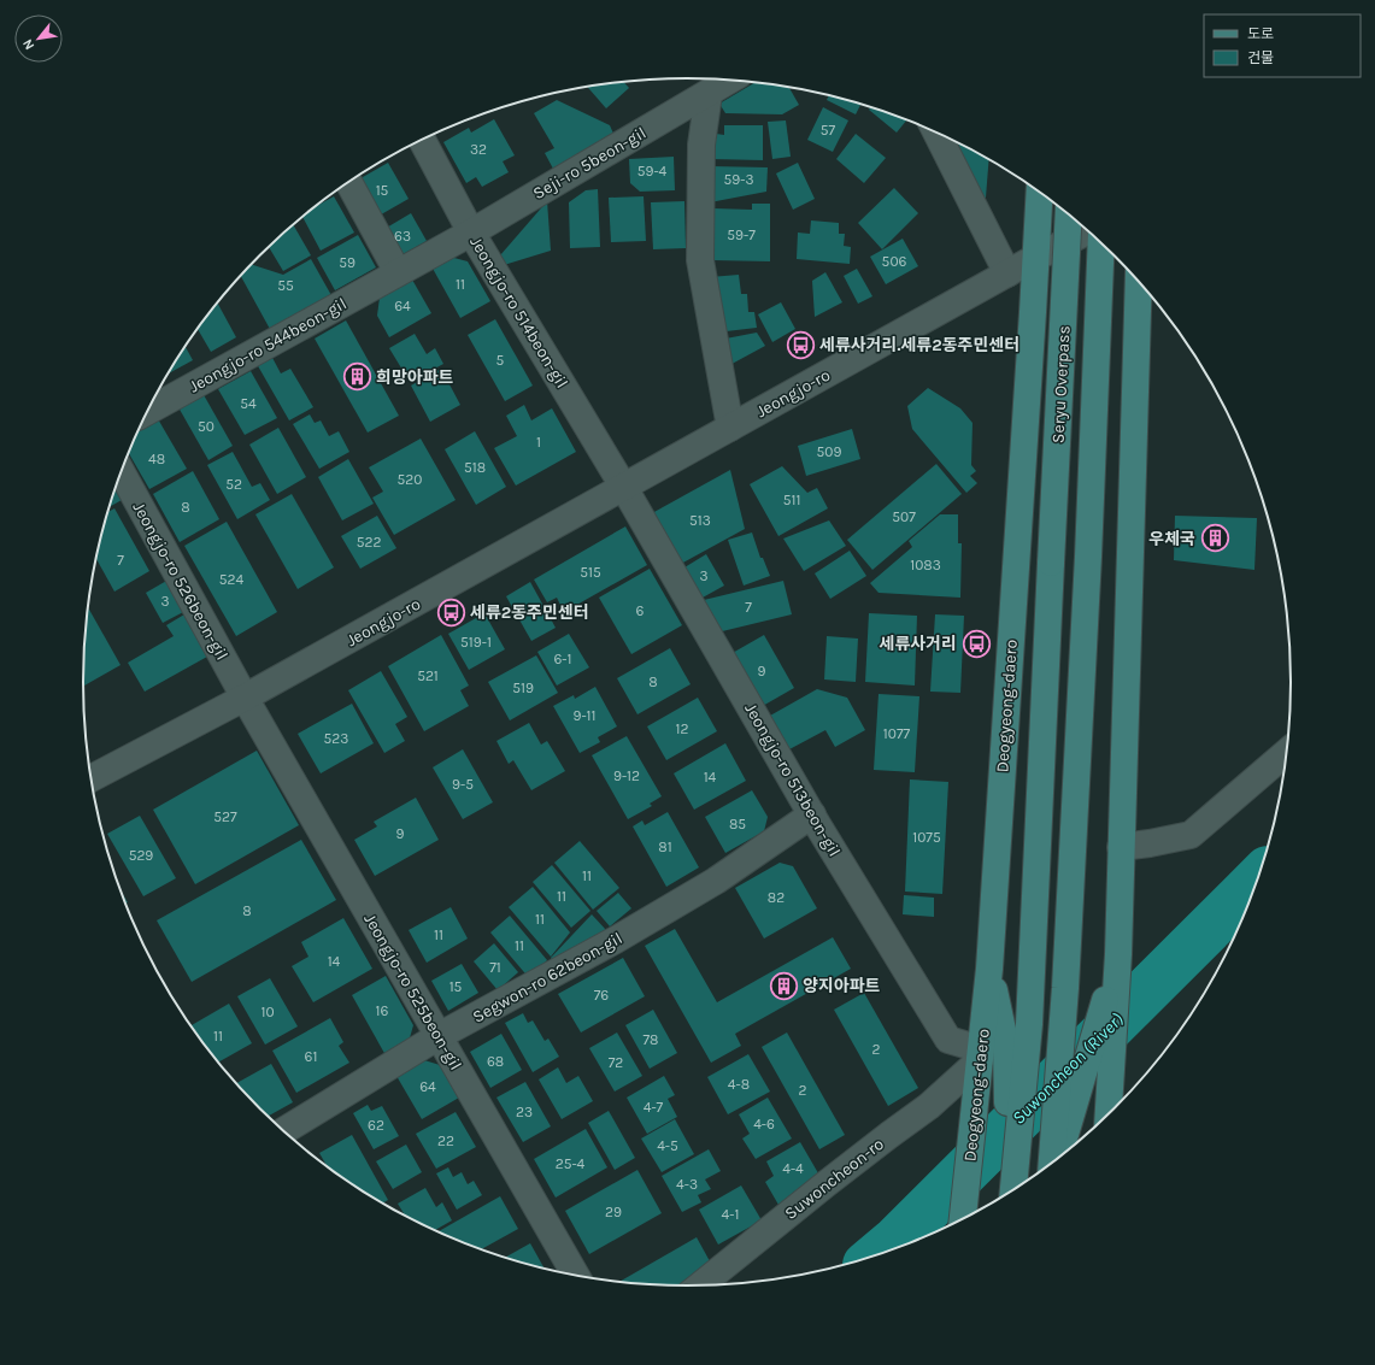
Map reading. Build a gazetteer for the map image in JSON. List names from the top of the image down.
{
  "streets": {
    "main road": ["Seryu Overpass", "Deogyeong-daero"],
    "street": [
      "Seji-ro 5beon-gil",
      "Jeongjo-ro 514beon-gil",
      "Jeongjo-ro 544beon-gil",
      "Jeongjo-ro",
      "Jeongjo-ro 526beon-gil",
      "Jeongjo-ro 513beon-gil",
      "Segwon-ro 62beon-gil",
      "Jeongjo-ro 525beon-gil",
      "Suwoncheon-ro"
    ]
  },
  "crossings": [
    ["Seji-ro 5beon-gil", "Jeongjo-ro 514beon-gil"],
    ["Seji-ro 5beon-gil", "Jeongjo-ro 544beon-gil"],
    ["Jeongjo-ro 514beon-gil", "Jeongjo-ro 544beon-gil"],
    ["Jeongjo-ro 514beon-gil", "Jeongjo-ro"],
    ["Jeongjo-ro 514beon-gil", "Jeongjo-ro 513beon-gil"],
    ["Jeongjo-ro", "Jeongjo-ro 526beon-gil"],
    ["Jeongjo-ro", "Deogyeong-daero"],
    ["Jeongjo-ro", "Jeongjo-ro 513beon-gil"],
    ["Jeongjo-ro", "Jeongjo-ro 525beon-gil"],
    ["Jeongjo-ro 526beon-gil", "Jeongjo-ro 525beon-gil"],
    ["Deogyeong-daero", "Jeongjo-ro 513beon-gil"],
    ["Deogyeong-daero", "Suwoncheon-ro"],
    ["Jeongjo-ro 513beon-gil", "Segwon-ro 62beon-gil"],
    ["Jeongjo-ro 513beon-gil", "Suwoncheon-ro"],
    ["Segwon-ro 62beon-gil", "Jeongjo-ro 525beon-gil"]
  ],
  "water": ["Suwoncheon (River)"],
  "places": {
    "bus stop": ["세류사거리.세류2동주민센터", "세류2동주민센터", "세류사거리"],
    "building": ["희망아파트", "우체국", "양지아파트"]
  },
  "house_numbers": [
    "57",
    "32",
    "59-4",
    "59-3",
    "15",
    "59-7",
    "63",
    "506",
    "59",
    "11",
    "55",
    "64",
    "5",
    "54",
    "50",
    "1",
    "509",
    "48",
    "518",
    "520",
    "52",
    "511",
    "8",
    "507",
    "513",
    "522",
    "7",
    "1083",
    "515",
    "3",
    "524",
    "3",
    "7",
    "6",
    "519-1",
    "6-1",
    "9",
    "521",
    "8",
    "519",
    "9-11",
    "12",
    "1077",
    "523",
    "9-12",
    "14",
    "9-5",
    "527",
    "85",
    "9",
    "1075",
    "81",
    "529",
    "11",
    "11",
    "82",
    "8",
    "11",
    "11",
    "11",
    "14",
    "71",
    "15",
    "76",
    "16",
    "10",
    "11",
    "78",
    "2",
    "61",
    "68",
    "72",
    "4-8",
    "64",
    "2",
    "4-7",
    "23",
    "4-6",
    "62",
    "22",
    "4-5",
    "25-4",
    "4-4",
    "4-3",
    "29",
    "4-1"
  ],
  "legend": ["도로", "건물"],
  "north": "bottom left"
}
